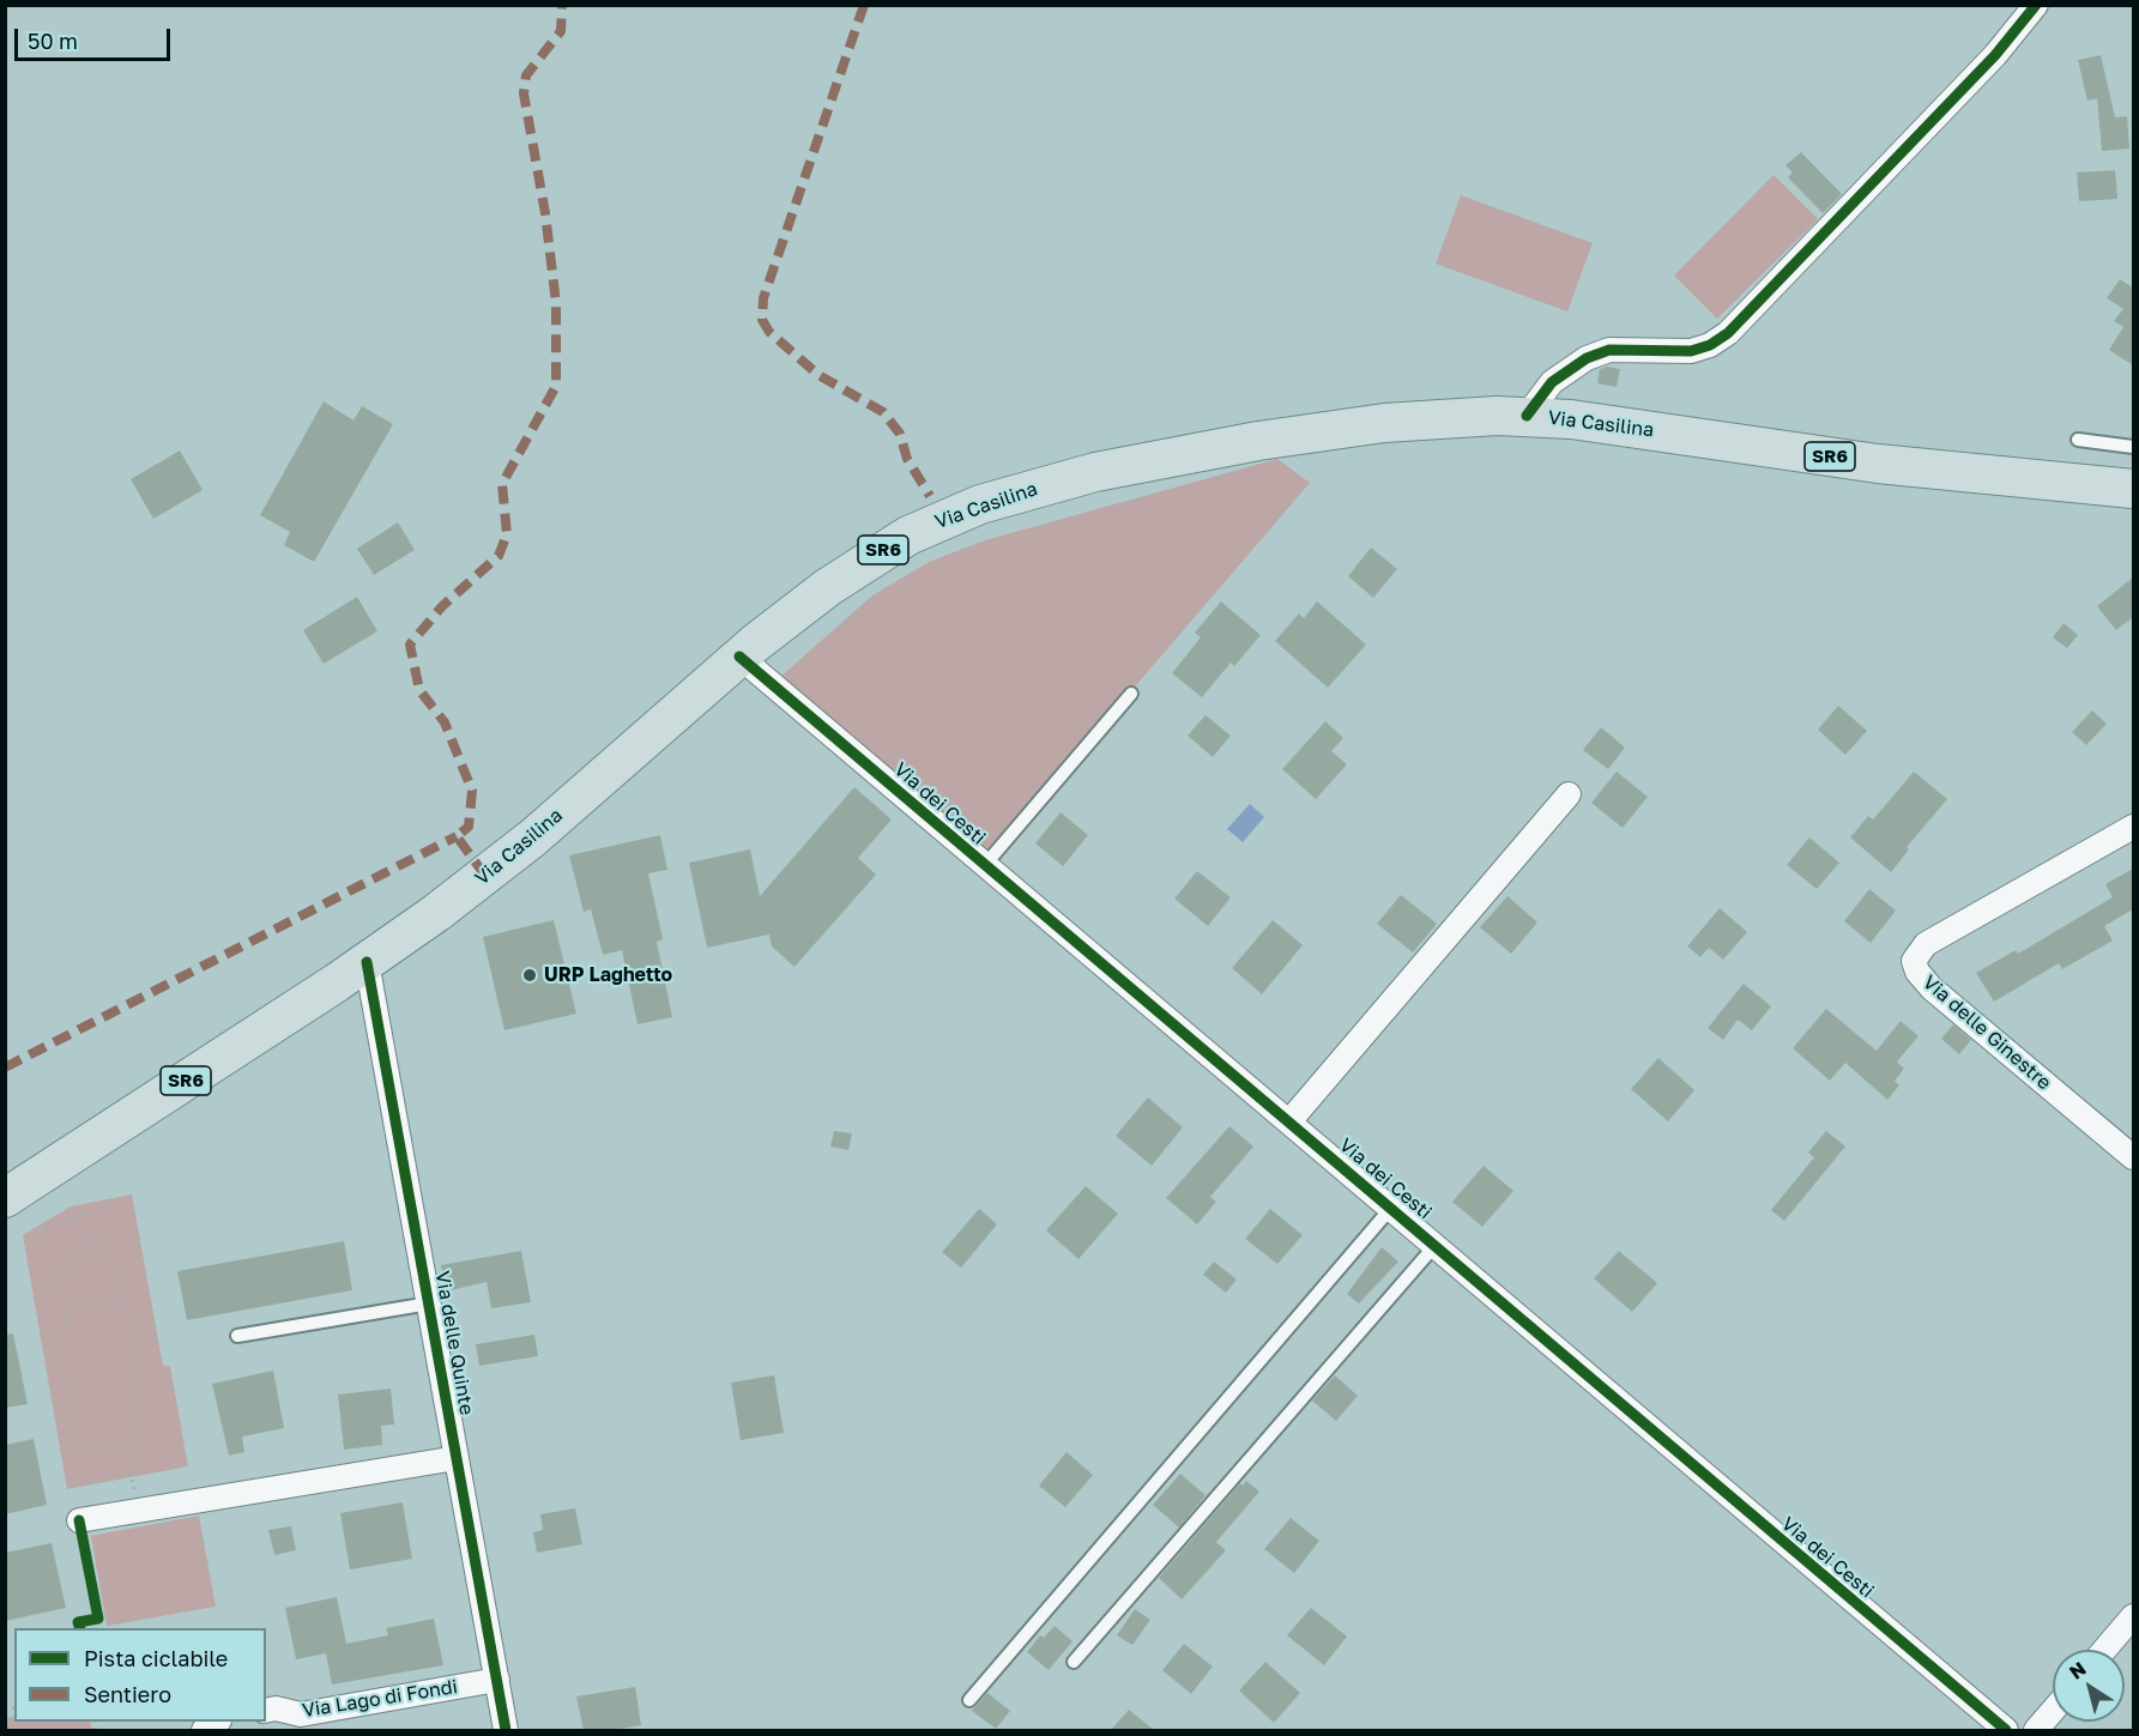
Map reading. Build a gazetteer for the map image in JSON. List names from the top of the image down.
{
  "streets": {
    "main road": ["Via Casilina", "SR6"],
    "street": [
      "Via dei Cesti",
      "Via delle Ginestre",
      "Via delle Quinte",
      "Via Lago di Fondi"
    ]
  },
  "crossings": [
    ["Via Casilina", "Via dei Cesti"],
    ["Via Casilina", "Via delle Quinte"],
    ["Via delle Quinte", "Via Lago di Fondi"]
  ],
  "places": ["URP Laghetto"],
  "legend": ["Pista ciclabile", "Sentiero"],
  "scale_bar": "50 m",
  "north": "top left"
}
